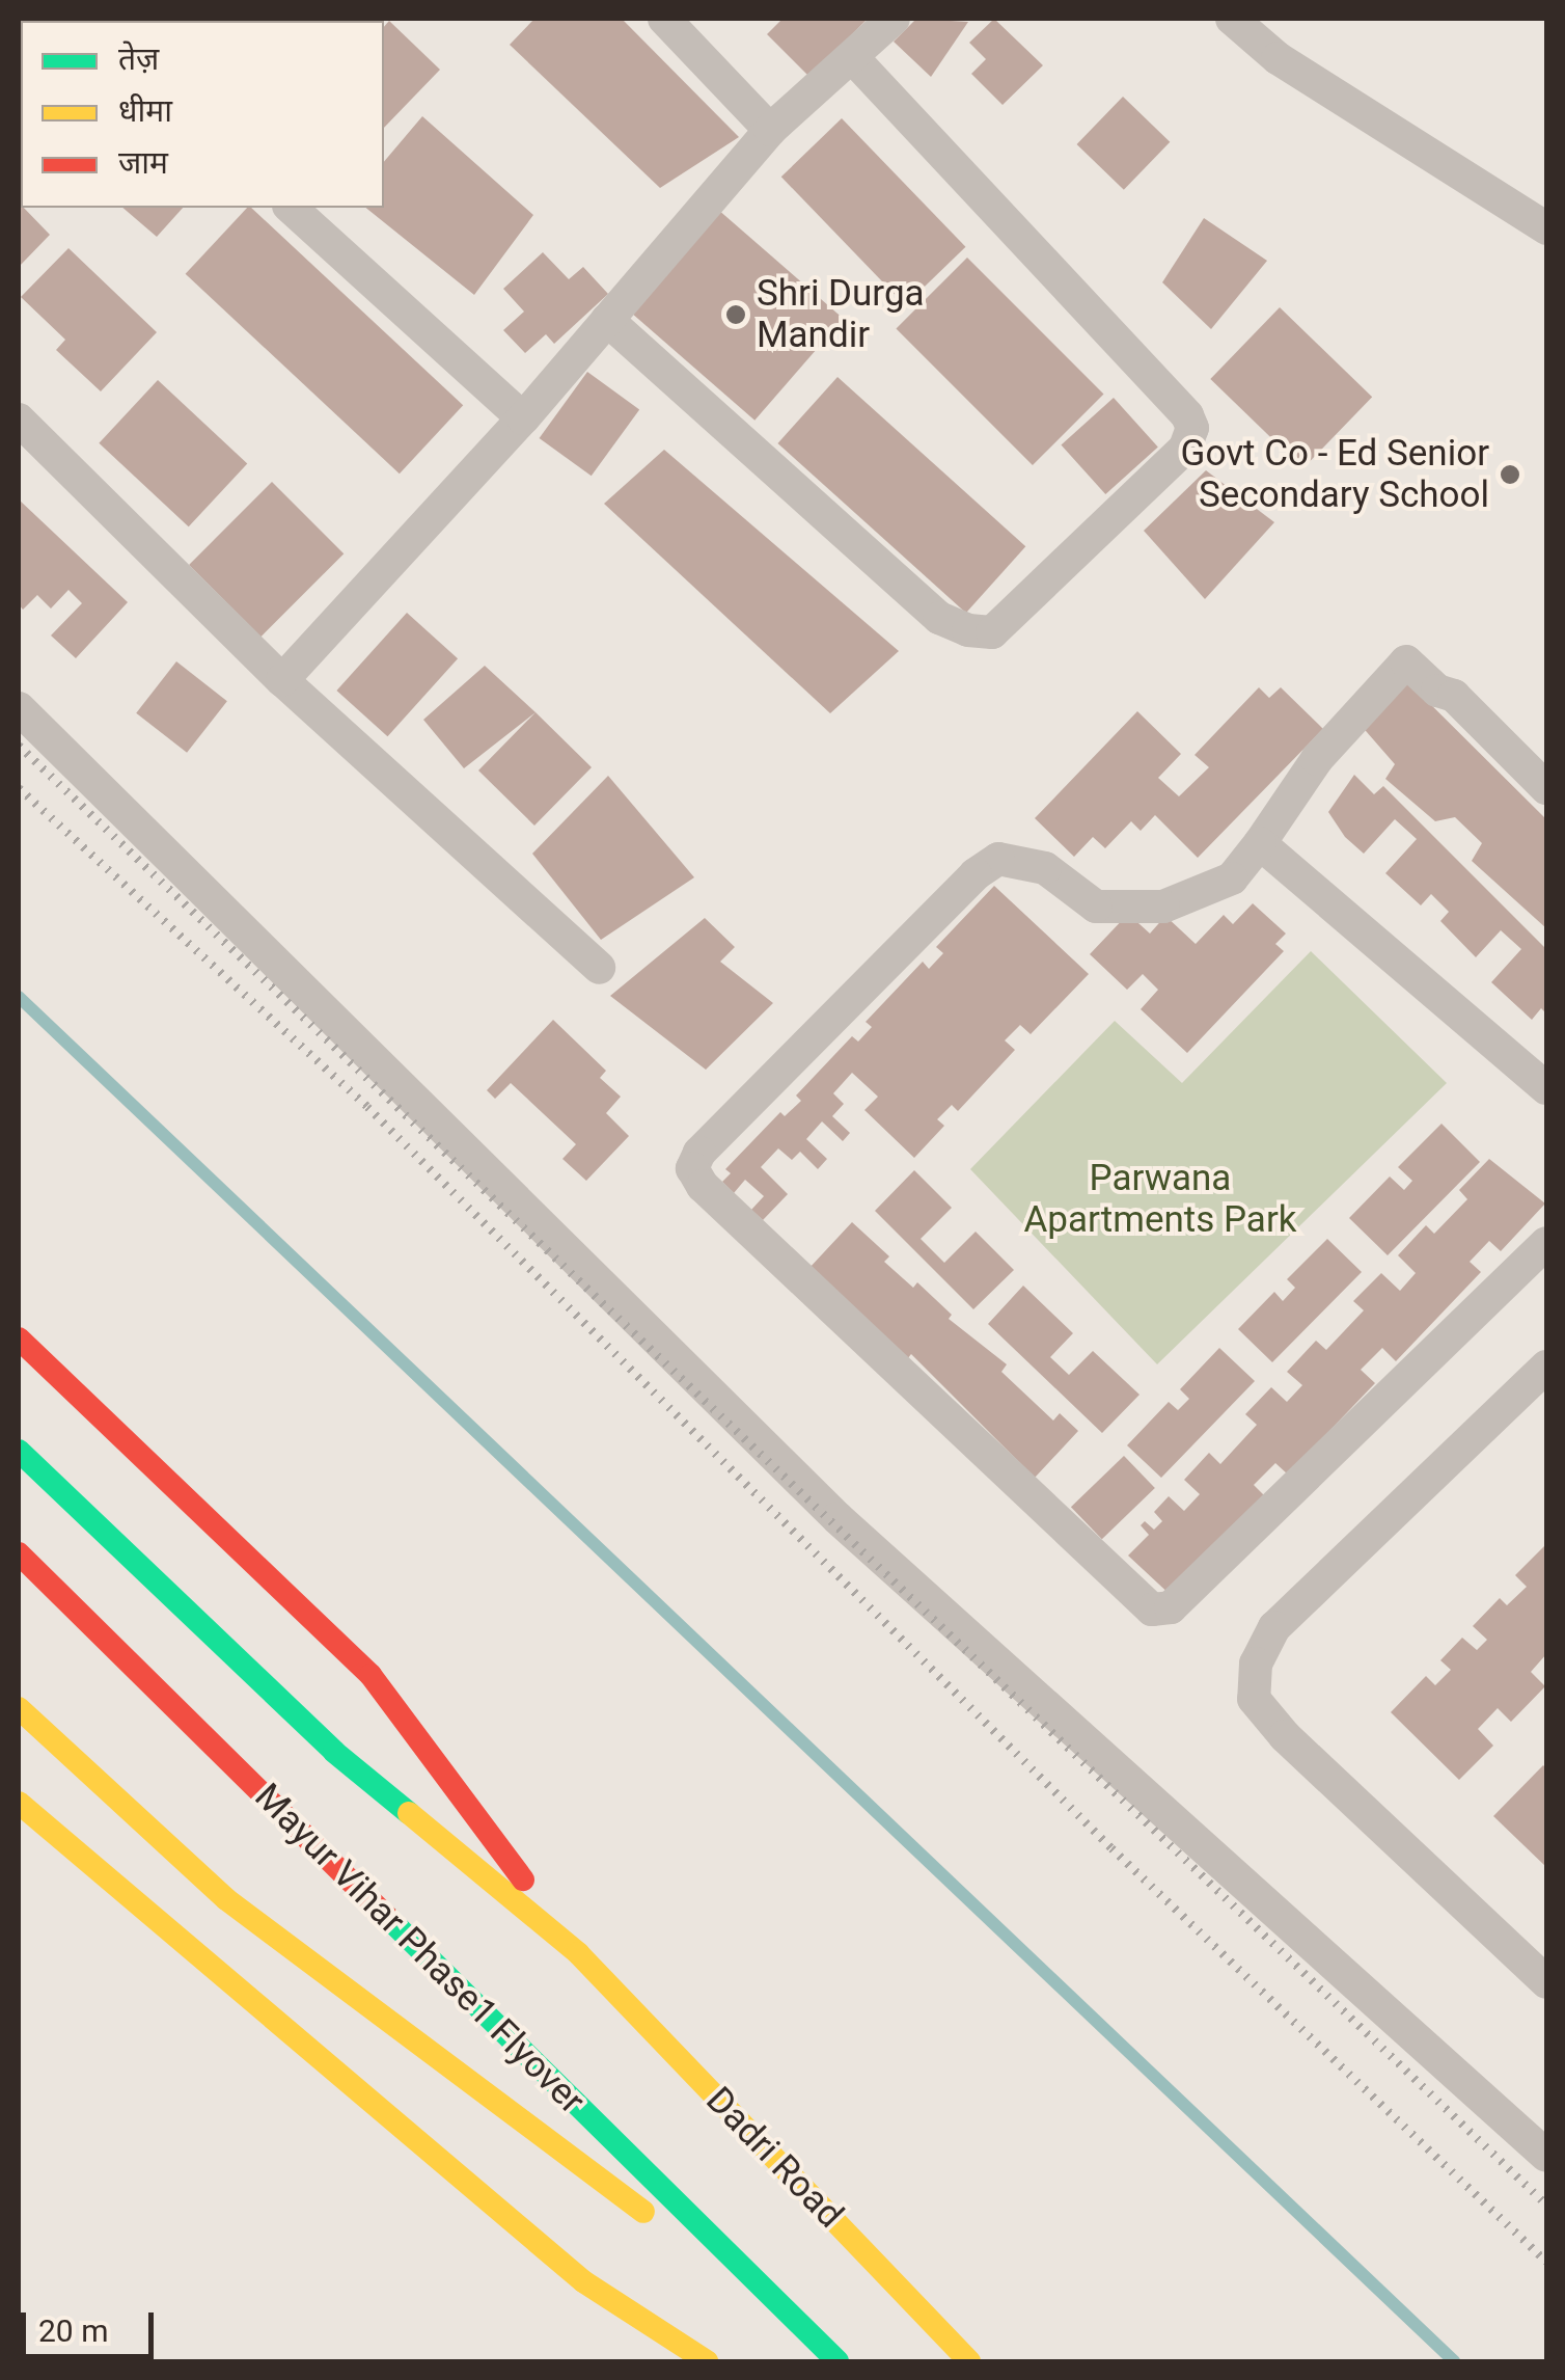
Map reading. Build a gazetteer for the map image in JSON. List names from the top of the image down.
{
  "streets": {
    "main road": ["Mayur Vihar Phase1 Flyover", "Dadri Road"]
  },
  "parks": ["Parwana Apartments Park"],
  "places": ["Shri Durga Mandir", "Govt Co - Ed Senior Secondary School"],
  "legend": ["तेज़", "धीमा", "जाम"],
  "scale_bar": "20 m"
}
